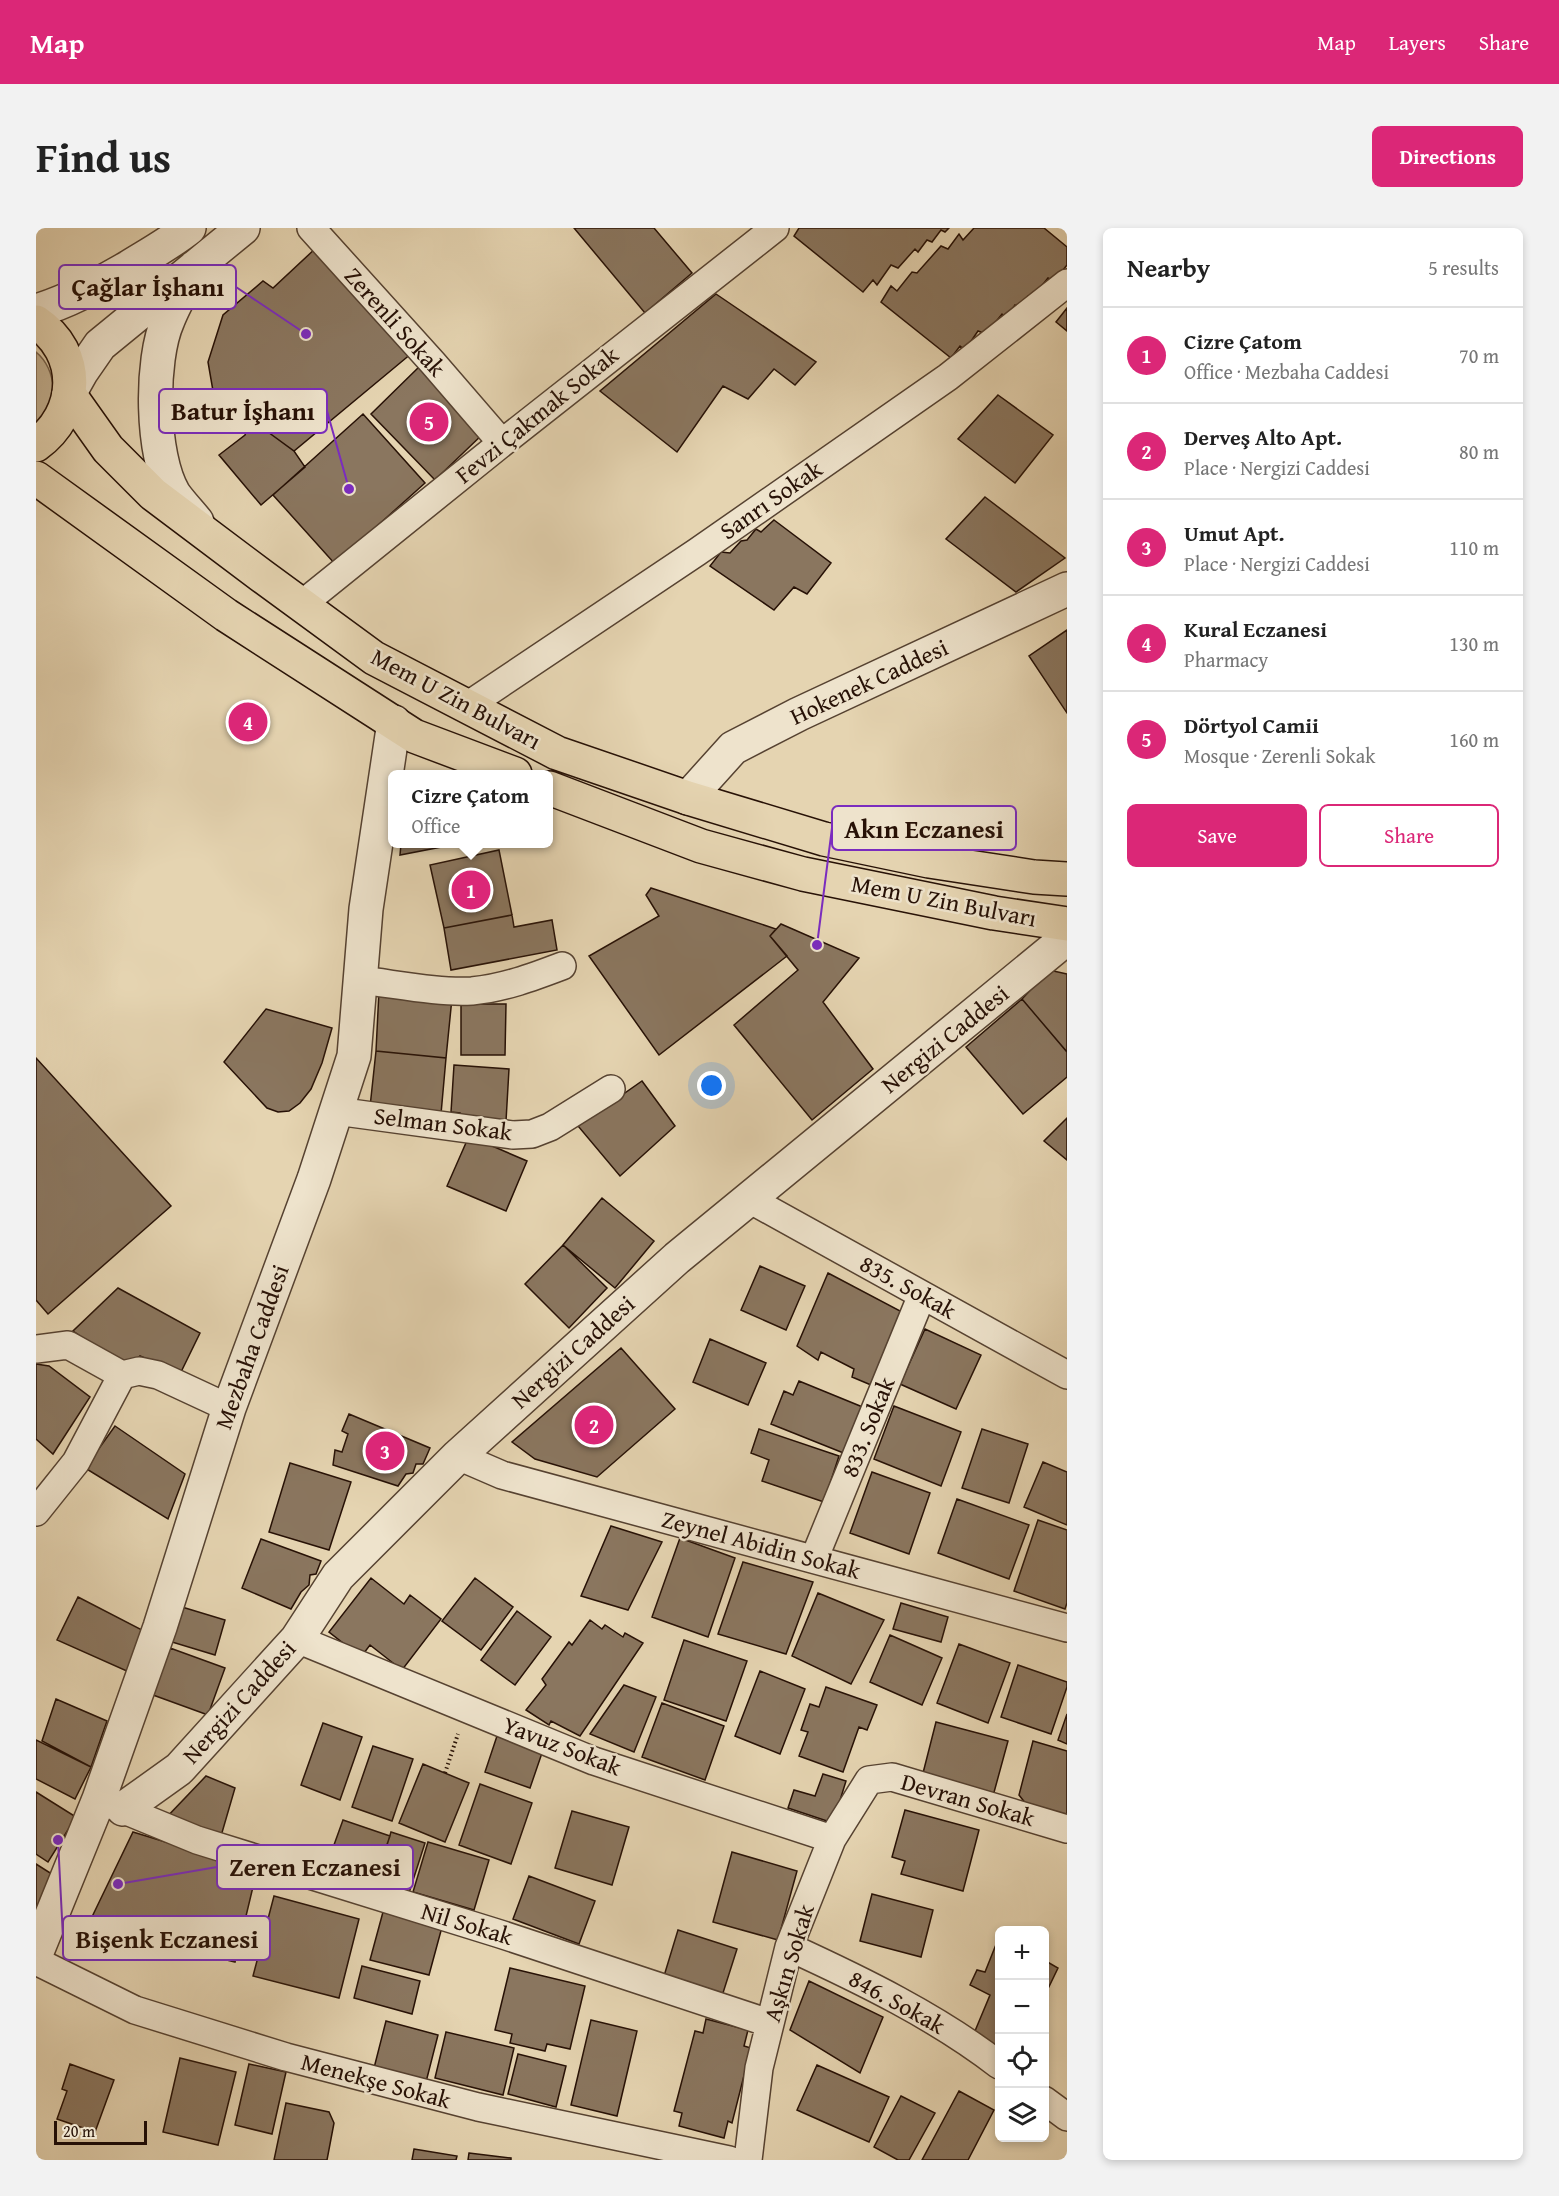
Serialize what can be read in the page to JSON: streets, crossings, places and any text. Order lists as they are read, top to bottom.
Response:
{
  "streets": {
    "main road": ["Mem U Zin Bulvarı"],
    "street": [
      "Zerenli Sokak",
      "Fevzi Çakmak Sokak",
      "Sanrı Sokak",
      "Hokenek Caddesi",
      "Nergizi Caddesi",
      "Selman Sokak",
      "835. Sokak",
      "Mezbaha Caddesi",
      "833. Sokak",
      "Zeynel Abidin Sokak",
      "Yavuz Sokak",
      "Devran Sokak",
      "Nil Sokak",
      "Aşkın Sokak",
      "846. Sokak",
      "Menekşe Sokak"
    ]
  },
  "crossings": [
    ["Zerenli Sokak", "Fevzi Çakmak Sokak"],
    ["Fevzi Çakmak Sokak", "Mem U Zin Bulvarı"],
    ["Sanrı Sokak", "Mem U Zin Bulvarı"],
    ["Hokenek Caddesi", "Mem U Zin Bulvarı"],
    ["Mem U Zin Bulvarı", "Mezbaha Caddesi"],
    ["Nergizi Caddesi", "835. Sokak"],
    ["Nergizi Caddesi", "Mezbaha Caddesi"],
    ["Nergizi Caddesi", "Zeynel Abidin Sokak"],
    ["Nergizi Caddesi", "Yavuz Sokak"],
    ["Nergizi Caddesi", "Nil Sokak"],
    ["Selman Sokak", "Mezbaha Caddesi"],
    ["835. Sokak", "833. Sokak"],
    ["Mezbaha Caddesi", "Nil Sokak"],
    ["833. Sokak", "Zeynel Abidin Sokak"],
    ["Yavuz Sokak", "Aşkın Sokak"],
    ["Devran Sokak", "Aşkın Sokak"],
    ["Nil Sokak", "Aşkın Sokak"],
    ["Aşkın Sokak", "846. Sokak"]
  ],
  "places": [
    "Çağlar İşhanı",
    "Batur İşhanı",
    "Akın Eczanesi",
    "Bişenk Eczanesi",
    "Zeren Eczanesi"
  ],
  "scale_bar": "20 m",
  "page": {
    "header": "Map",
    "nav": ["Map", "Layers", "Share"],
    "title": "Find us",
    "buttons": [
      "Directions",
      ["Save", "Share"]
    ],
    "heading": ["Nearby", "5 results"],
    "list": [
      {
        "mark": "1",
        "name": "Cizre Çatom",
        "note": "Office · Mezbaha Caddesi",
        "value": "70 m"
      },
      {
        "mark": "2",
        "name": "Derveş Alto Apt.",
        "note": "Place · Nergizi Caddesi",
        "value": "80 m"
      },
      {
        "mark": "3",
        "name": "Umut Apt.",
        "note": "Place · Nergizi Caddesi",
        "value": "110 m"
      },
      {
        "mark": "4",
        "name": "Kural Eczanesi",
        "note": "Pharmacy",
        "value": "130 m"
      },
      {
        "mark": "5",
        "name": "Dörtyol Camii",
        "note": "Mosque · Zerenli Sokak",
        "value": "160 m"
      }
    ],
    "pins": [
      "5",
      "4",
      "1",
      "2",
      "3"
    ],
    "popup": ["Cizre Çatom", "Office"],
    "map_buttons": ["+", "−"],
    "scale": "20 m"
  }
}
